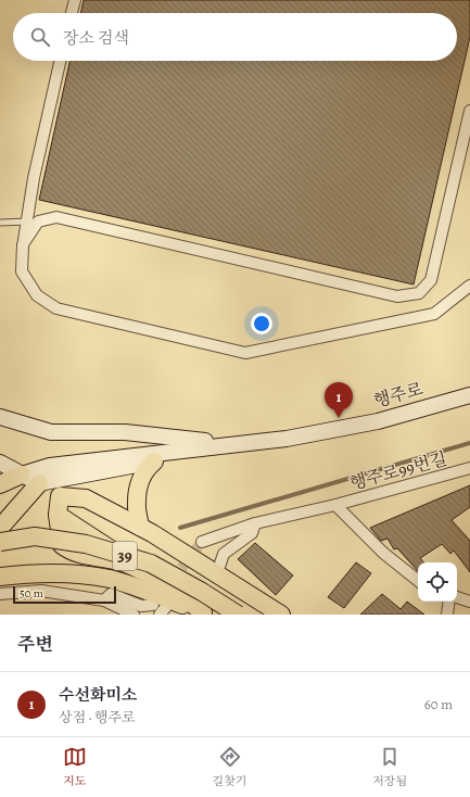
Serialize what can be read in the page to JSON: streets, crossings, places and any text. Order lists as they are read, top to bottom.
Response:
{
  "streets": {
    "main road": ["행주로", "39"],
    "street": ["행주로99번길"]
  },
  "scale_bar": "50 m",
  "page": {
    "search": "장소 검색",
    "pins": "1",
    "scale": "50 m",
    "heading": "주변",
    "list": [
      {
        "mark": "1",
        "name": "수선화미소",
        "note": "상점 · 행주로",
        "value": "60 m"
      }
    ],
    "nav": ["지도", "길찾기", "저장됨"]
  }
}
